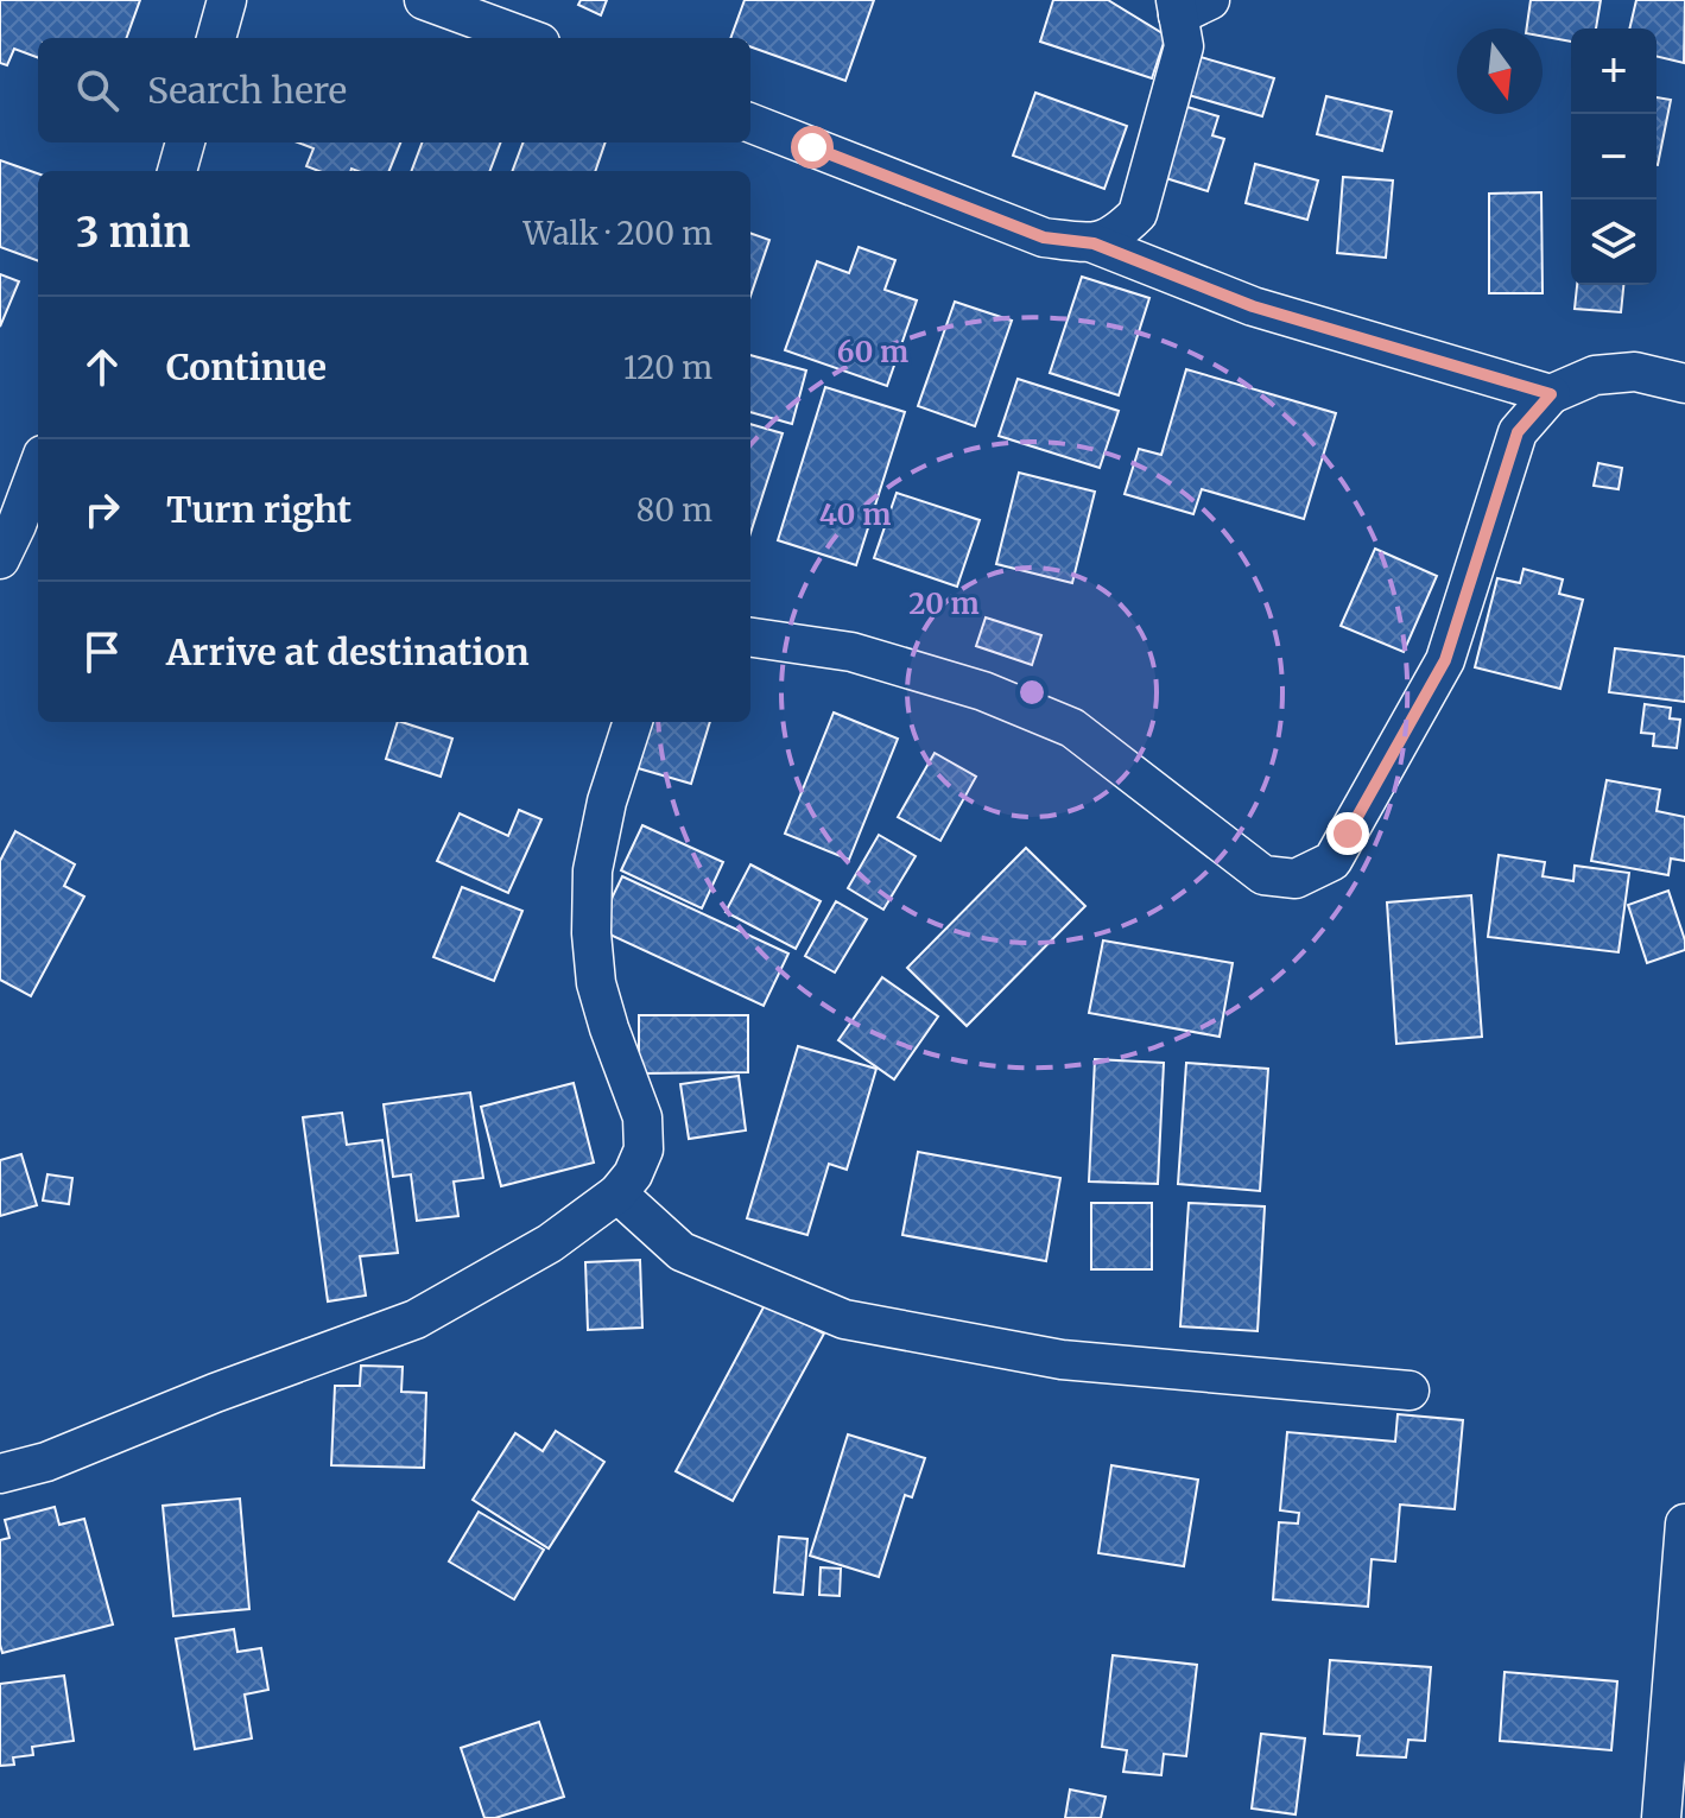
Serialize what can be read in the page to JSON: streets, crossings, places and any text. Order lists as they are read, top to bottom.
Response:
{
  "north": "bottom",
  "page": {
    "map_buttons": ["+", "−"],
    "search": "Search here",
    "heading": ["3 min", "Walk · 200 m"],
    "list": [
      ["Continue", "120 m"],
      ["Turn right", "80 m"],
      "Arrive at destination"
    ]
  },
  "rings": ["60 m", "40 m", "20 m"]
}
